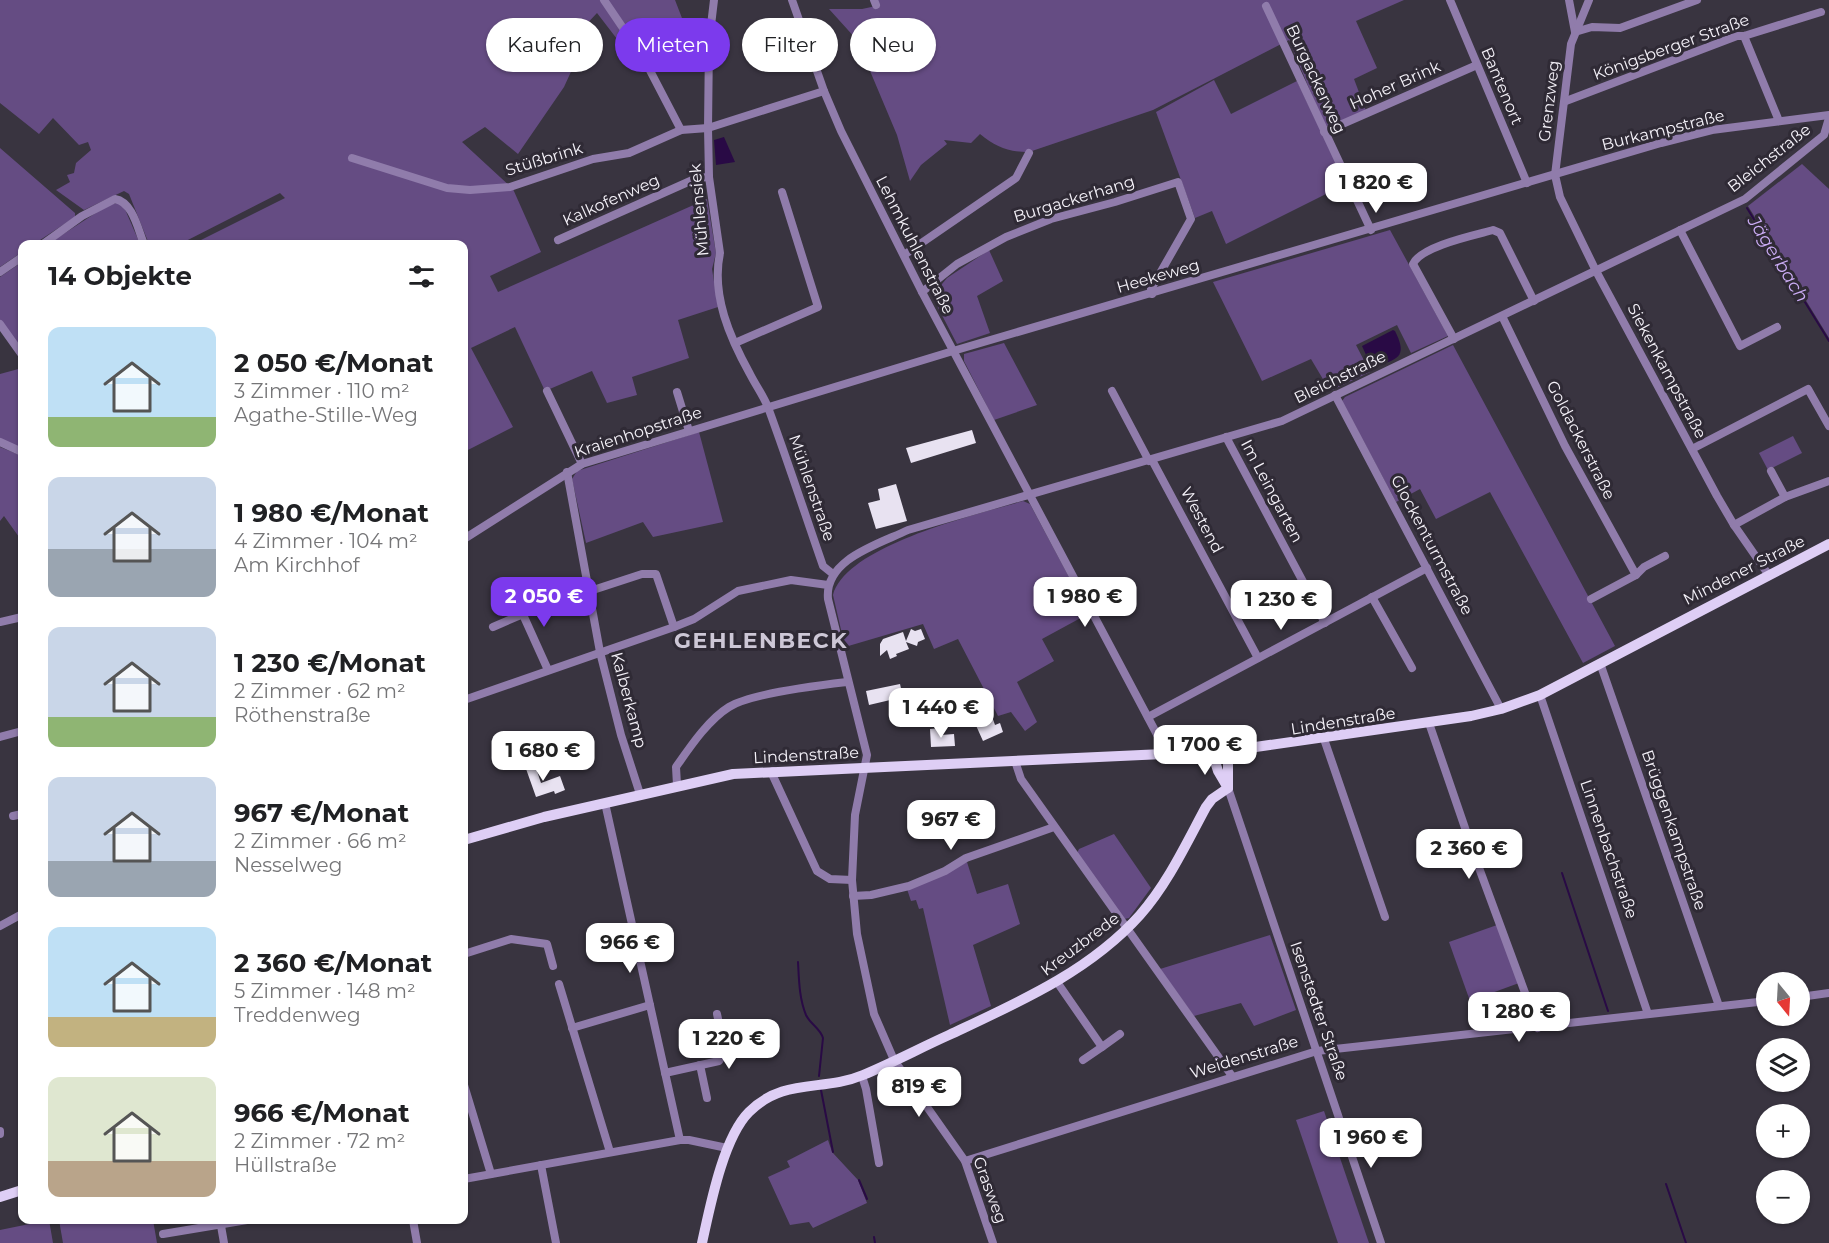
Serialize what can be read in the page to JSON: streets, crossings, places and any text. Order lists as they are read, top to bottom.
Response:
{
  "streets": {
    "main road": [
      "Mindener Straße",
      "Lindenstraße",
      "Kreuzbrede",
      "Isenstedter Straße"
    ],
    "street": [
      "Königsberger Straße",
      "Burgackerweg",
      "Hoher Brink",
      "Bantenort",
      "Grenzweg",
      "Burkampstraße",
      "Bleichstraße",
      "Stüßbrink",
      "Burgackerhang",
      "Kalkofenweg",
      "Mühlensiek",
      "Lehmkuhlenstraße",
      "Heekeweg",
      "Siekenkampstraße",
      "Kraienhopstraße",
      "Goldackerstraße",
      "Mühlenstraße",
      "Im Leingarten",
      "Westend",
      "Glockenturmstraße",
      "Kalberkamp",
      "Brüggenkampstraße",
      "Linnenbachstraße",
      "Weidenstraße",
      "Grasweg"
    ]
  },
  "crossings": [
    ["Königsberger Straße", "Grenzweg"],
    ["Burgackerweg", "Hoher Brink"],
    ["Burgackerweg", "Heekeweg"],
    ["Hoher Brink", "Bantenort"],
    ["Bantenort", "Heekeweg"],
    ["Grenzweg", "Burkampstraße"],
    ["Grenzweg", "Heekeweg"],
    ["Grenzweg", "Siekenkampstraße"],
    ["Burkampstraße", "Bleichstraße"],
    ["Burkampstraße", "Heekeweg"],
    ["Burkampstraße", "Siekenkampstraße"],
    ["Bleichstraße", "Lehmkuhlenstraße"],
    ["Bleichstraße", "Siekenkampstraße"],
    ["Bleichstraße", "Goldackerstraße"],
    ["Bleichstraße", "Mühlenstraße"],
    ["Bleichstraße", "Im Leingarten"],
    ["Bleichstraße", "Westend"],
    ["Bleichstraße", "Glockenturmstraße"],
    ["Stüßbrink", "Mühlensiek"],
    ["Stüßbrink", "Lehmkuhlenstraße"],
    ["Burgackerhang", "Lehmkuhlenstraße"],
    ["Burgackerhang", "Heekeweg"],
    ["Kalkofenweg", "Mühlensiek"],
    ["Mühlensiek", "Heekeweg"],
    ["Mühlensiek", "Kraienhopstraße"],
    ["Mühlensiek", "Mühlenstraße"],
    ["Lehmkuhlenstraße", "Heekeweg"],
    ["Lehmkuhlenstraße", "Lindenstraße"],
    ["Heekeweg", "Siekenkampstraße"],
    ["Heekeweg", "Kraienhopstraße"],
    ["Heekeweg", "Mühlenstraße"],
    ["Siekenkampstraße", "Mindener Straße"],
    ["Kraienhopstraße", "Mühlenstraße"],
    ["Kraienhopstraße", "Kalberkamp"],
    ["Glockenturmstraße", "Lindenstraße"],
    ["Mindener Straße", "Lindenstraße"],
    ["Kalberkamp", "Lindenstraße"],
    ["Lindenstraße", "Brüggenkampstraße"],
    ["Lindenstraße", "Linnenbachstraße"],
    ["Lindenstraße", "Isenstedter Straße"],
    ["Lindenstraße", "Grasweg"],
    ["Brüggenkampstraße", "Weidenstraße"],
    ["Linnenbachstraße", "Weidenstraße"],
    ["Kreuzbrede", "Isenstedter Straße"],
    ["Kreuzbrede", "Grasweg"],
    ["Isenstedter Straße", "Weidenstraße"],
    ["Weidenstraße", "Grasweg"]
  ],
  "districts": ["GEHLENBECK"],
  "water": ["Jägerbach"],
  "north": "bottom",
  "page": {
    "chip": [
      "Kaufen",
      "Mieten",
      "Filter",
      "Neu"
    ],
    "price": [
      "1 820 €",
      "2 050 €",
      "1 980 €",
      "1 230 €",
      "1 440 €",
      "1 700 €",
      "1 680 €",
      "967 €",
      "2 360 €",
      "966 €",
      "1 280 €",
      "1 220 €",
      "819 €",
      "1 960 €"
    ],
    "heading": "14 Objekte",
    "list": [
      {
        "name": "2 050 €/Monat",
        "note": "3 Zimmer · 110 m² · Agathe-Stille-Weg"
      },
      {
        "name": "1 980 €/Monat",
        "note": "4 Zimmer · 104 m² · Am Kirchhof"
      },
      {
        "name": "1 230 €/Monat",
        "note": "2 Zimmer · 62 m² · Röthenstraße"
      },
      {
        "name": "967 €/Monat",
        "note": "2 Zimmer · 66 m² · Nesselweg"
      },
      {
        "name": "2 360 €/Monat",
        "note": "5 Zimmer · 148 m² · Treddenweg"
      },
      {
        "name": "966 €/Monat",
        "note": "2 Zimmer · 72 m² · Hüllstraße"
      }
    ],
    "map_buttons": ["+", "−"]
  }
}
